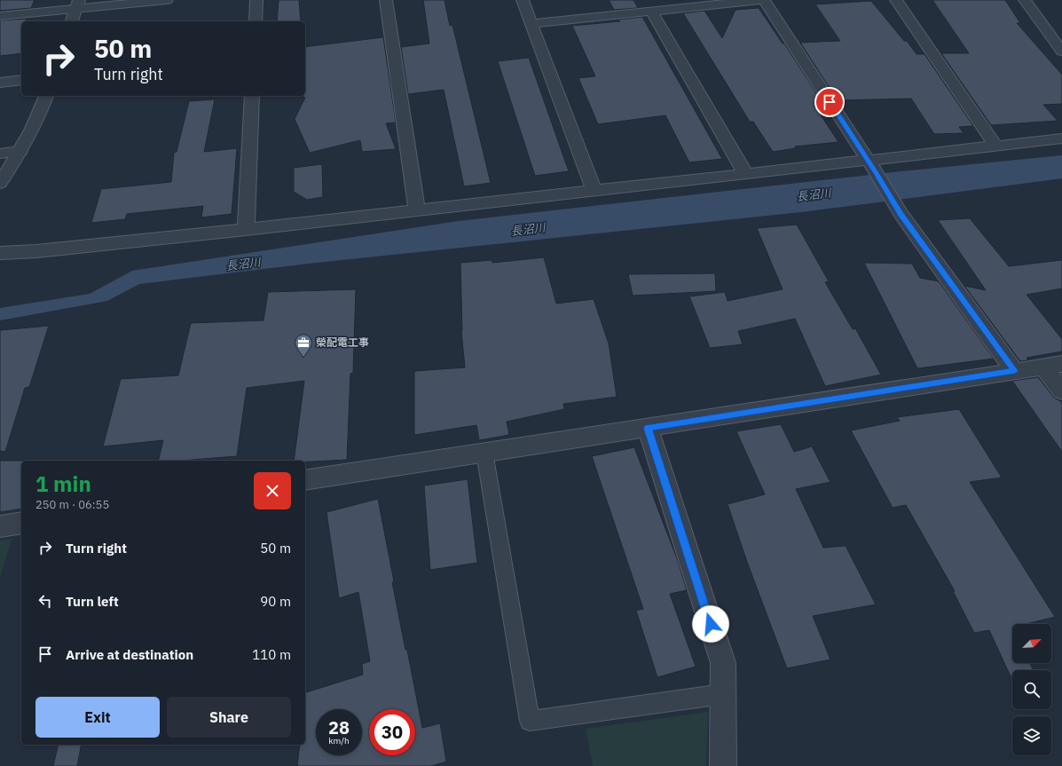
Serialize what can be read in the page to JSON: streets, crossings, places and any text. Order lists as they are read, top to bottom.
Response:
{
  "water": ["長沼川"],
  "places": {
    "office": ["榮配電工事"]
  },
  "north": "top right",
  "page": {
    "turn": ["50 m", "Turn right"],
    "heading": ["1 min", "250 m · 06:55"],
    "list": [
      {
        "name": "Turn right",
        "value": "50 m"
      },
      {
        "name": "Turn left",
        "value": "90 m"
      },
      {
        "name": "Arrive at destination",
        "value": "110 m"
      }
    ],
    "buttons": ["Exit", "Share"],
    "speed": "28 km/h",
    "limit": "30"
  }
}
